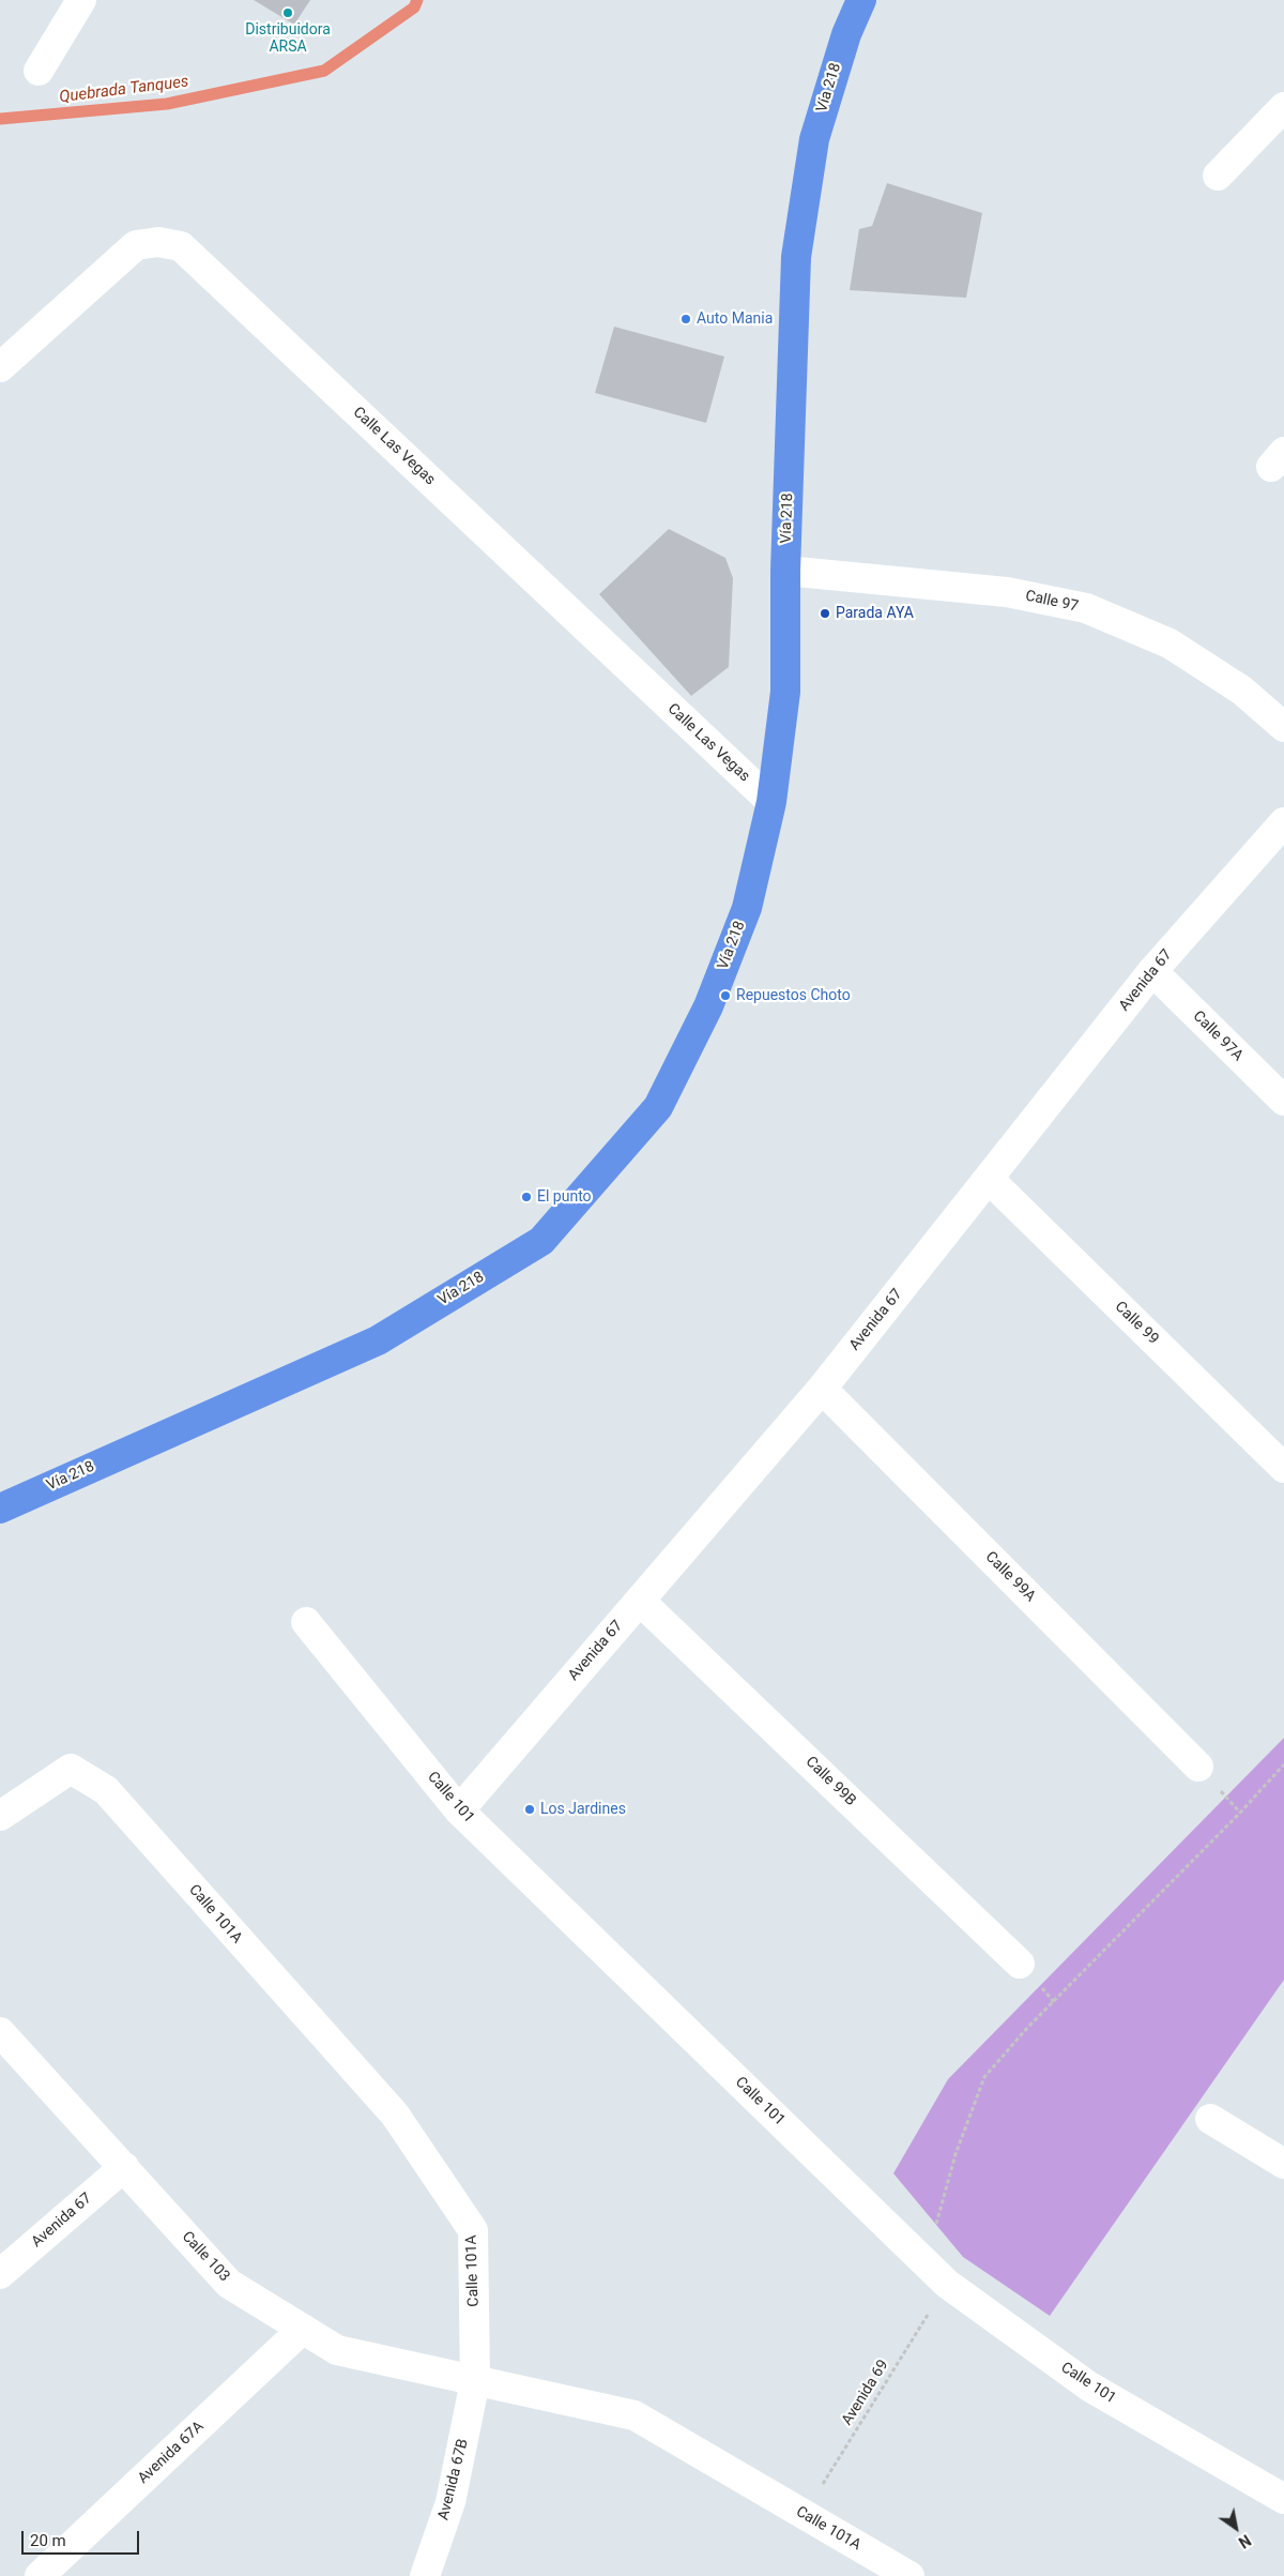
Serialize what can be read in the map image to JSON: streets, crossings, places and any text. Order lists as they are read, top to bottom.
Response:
{
  "streets": {
    "main road": ["Vía 218"],
    "street": [
      "Calle Las Vegas",
      "Calle 97",
      "Avenida 67",
      "Calle 97A",
      "Calle 99",
      "Calle 99A",
      "Calle 99B",
      "Calle 101",
      "Calle 101A",
      "Calle 103",
      "Avenida 67A",
      "Avenida 67B"
    ],
    "path": ["Avenida 69"]
  },
  "crossings": [
    ["Vía 218", "Calle Las Vegas"],
    ["Vía 218", "Calle 97"],
    ["Avenida 67", "Calle 97A"],
    ["Avenida 67", "Calle 99"],
    ["Avenida 67", "Calle 99A"],
    ["Avenida 67", "Calle 99B"],
    ["Avenida 67", "Calle 101"],
    ["Avenida 67", "Calle 103"],
    ["Calle 101", "Avenida 69"],
    ["Calle 101A", "Calle 103"],
    ["Calle 101A", "Avenida 69"],
    ["Calle 101A", "Avenida 67B"],
    ["Calle 103", "Avenida 67A"],
    ["Calle 103", "Avenida 67B"]
  ],
  "water": ["Quebrada Tanques"],
  "places": [
    "Distribuidora ARSA",
    "Auto Mania",
    "Parada AYA",
    "Repuestos Choto",
    "El punto",
    "Los Jardines"
  ],
  "scale_bar": "20 m",
  "north": "bottom right"
}
